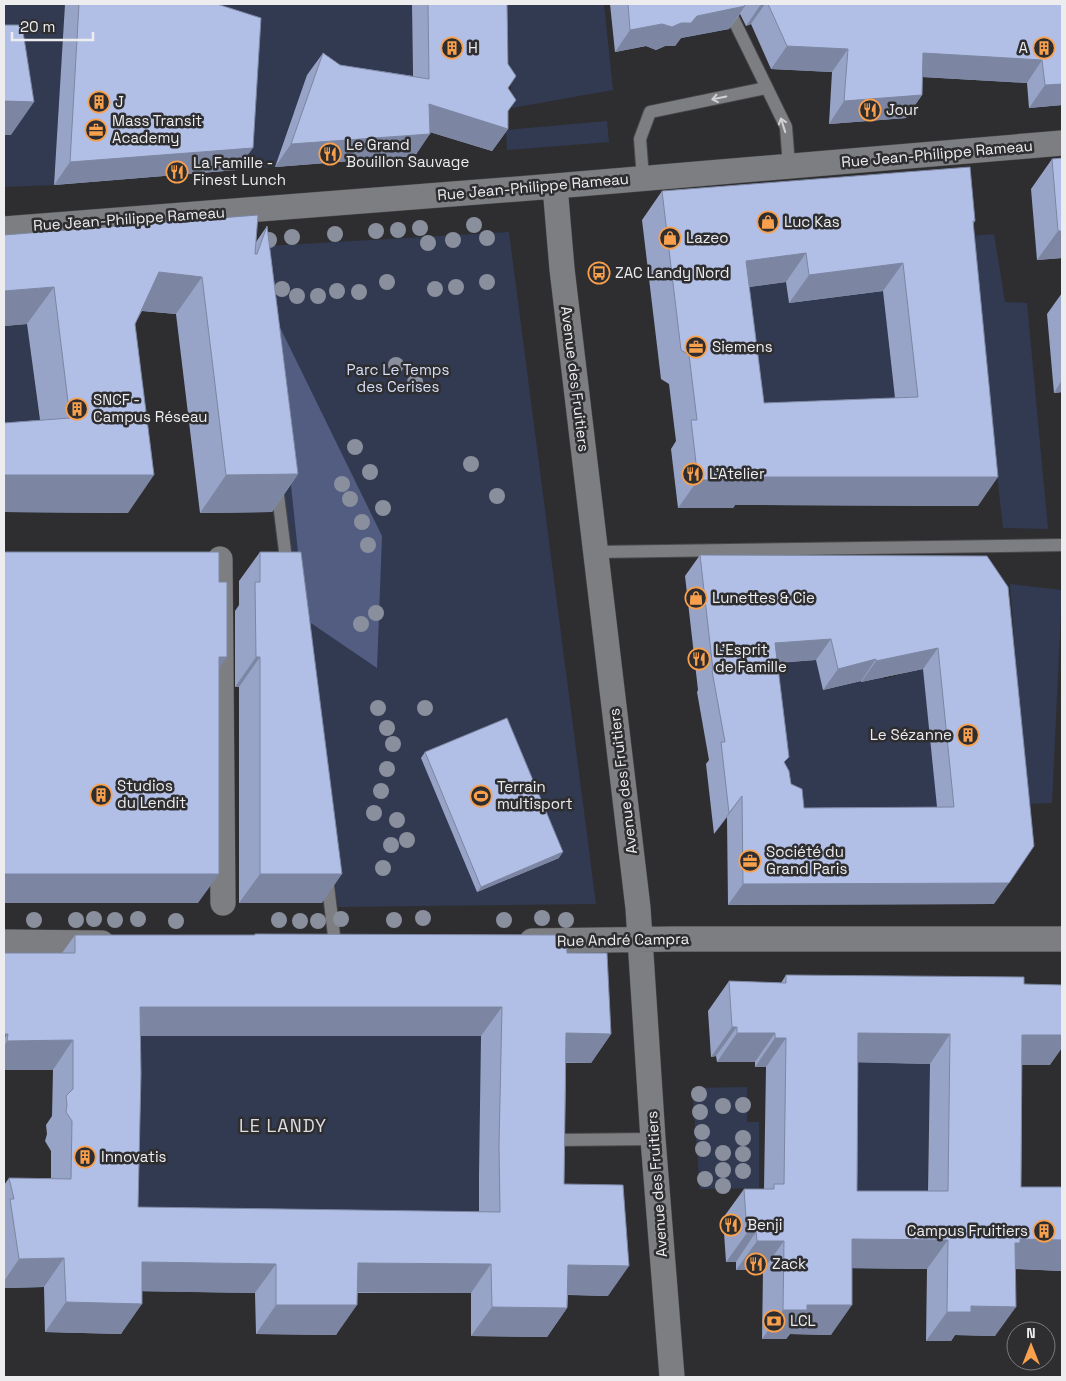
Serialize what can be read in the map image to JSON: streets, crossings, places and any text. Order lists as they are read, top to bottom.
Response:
{
  "streets": {
    "street": ["Rue Jean-Philippe Rameau", "Avenue des Fruitiers", "Rue André Campra"]
  },
  "crossings": [
    ["Rue Jean-Philippe Rameau", "Avenue des Fruitiers"],
    ["Avenue des Fruitiers", "Rue André Campra"]
  ],
  "districts": ["LE LANDY"],
  "parks": ["Parc Le Temps des Cerises"],
  "places": {
    "building": [
      "H",
      "A",
      "J",
      "SNCF - Campus Réseau",
      "Le Sézanne",
      "Studios du Lendit",
      "Innovatis",
      "Campus Fruitiers"
    ],
    "restaurant": [
      "Jour",
      "Le Grand Bouillon Sauvage",
      "La Famille - Finest Lunch",
      "L'Atelier",
      "L'Esprit de Famille",
      "Benji",
      "Zack"
    ],
    "office": ["Mass Transit Academy", "Siemens", "Société du Grand Paris"],
    "shop": ["Luc Kas", "Lazeo", "Lunettes & Cie"],
    "bus stop": ["ZAC Landy Nord"],
    "sports": ["Terrain multisport"],
    "bank": ["LCL"]
  },
  "scale_bar": "20 m",
  "north": "top"
}
